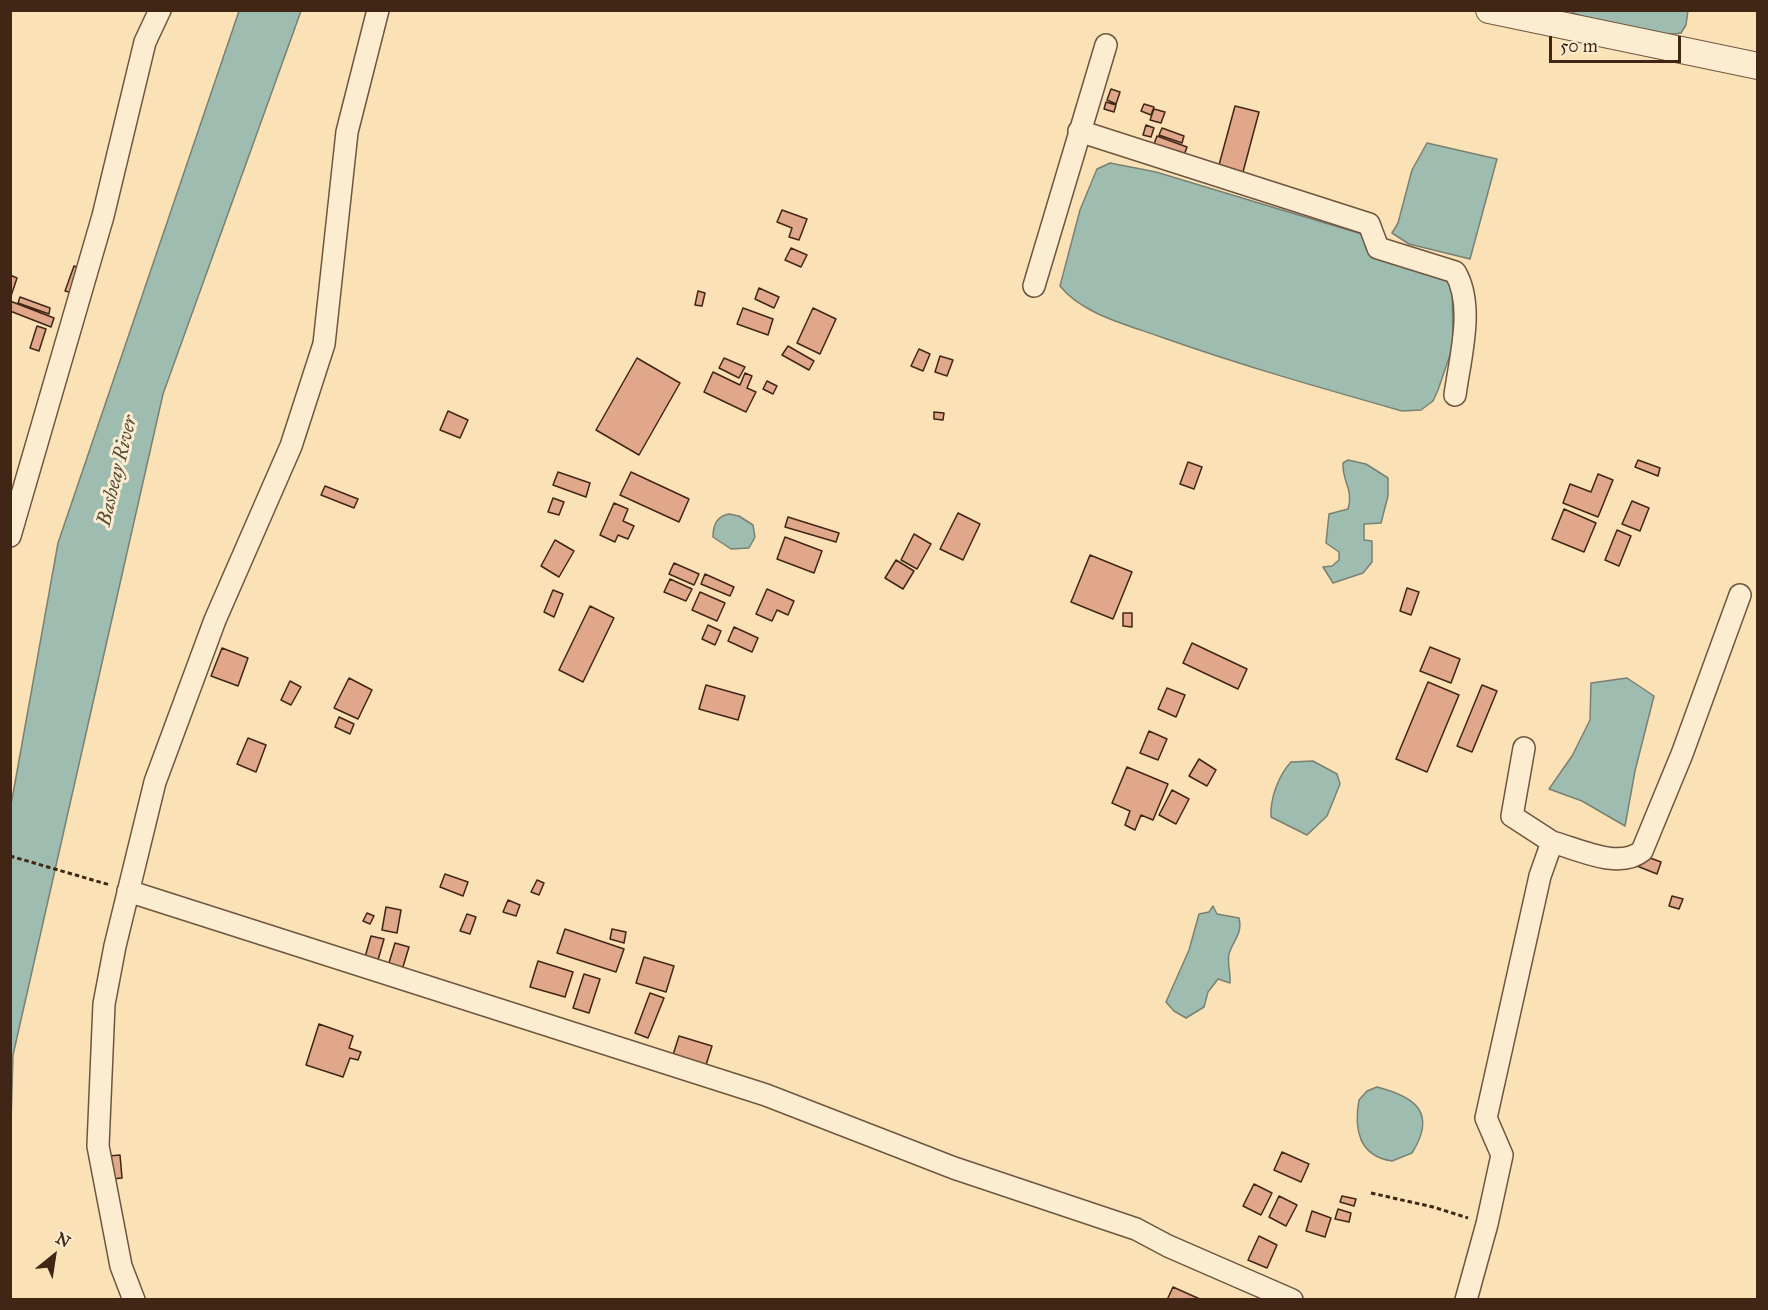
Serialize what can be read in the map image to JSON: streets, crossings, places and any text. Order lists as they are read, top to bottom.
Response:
{
  "water": ["Basheay River"],
  "scale_bar": "50 m",
  "north": "top right"
}
